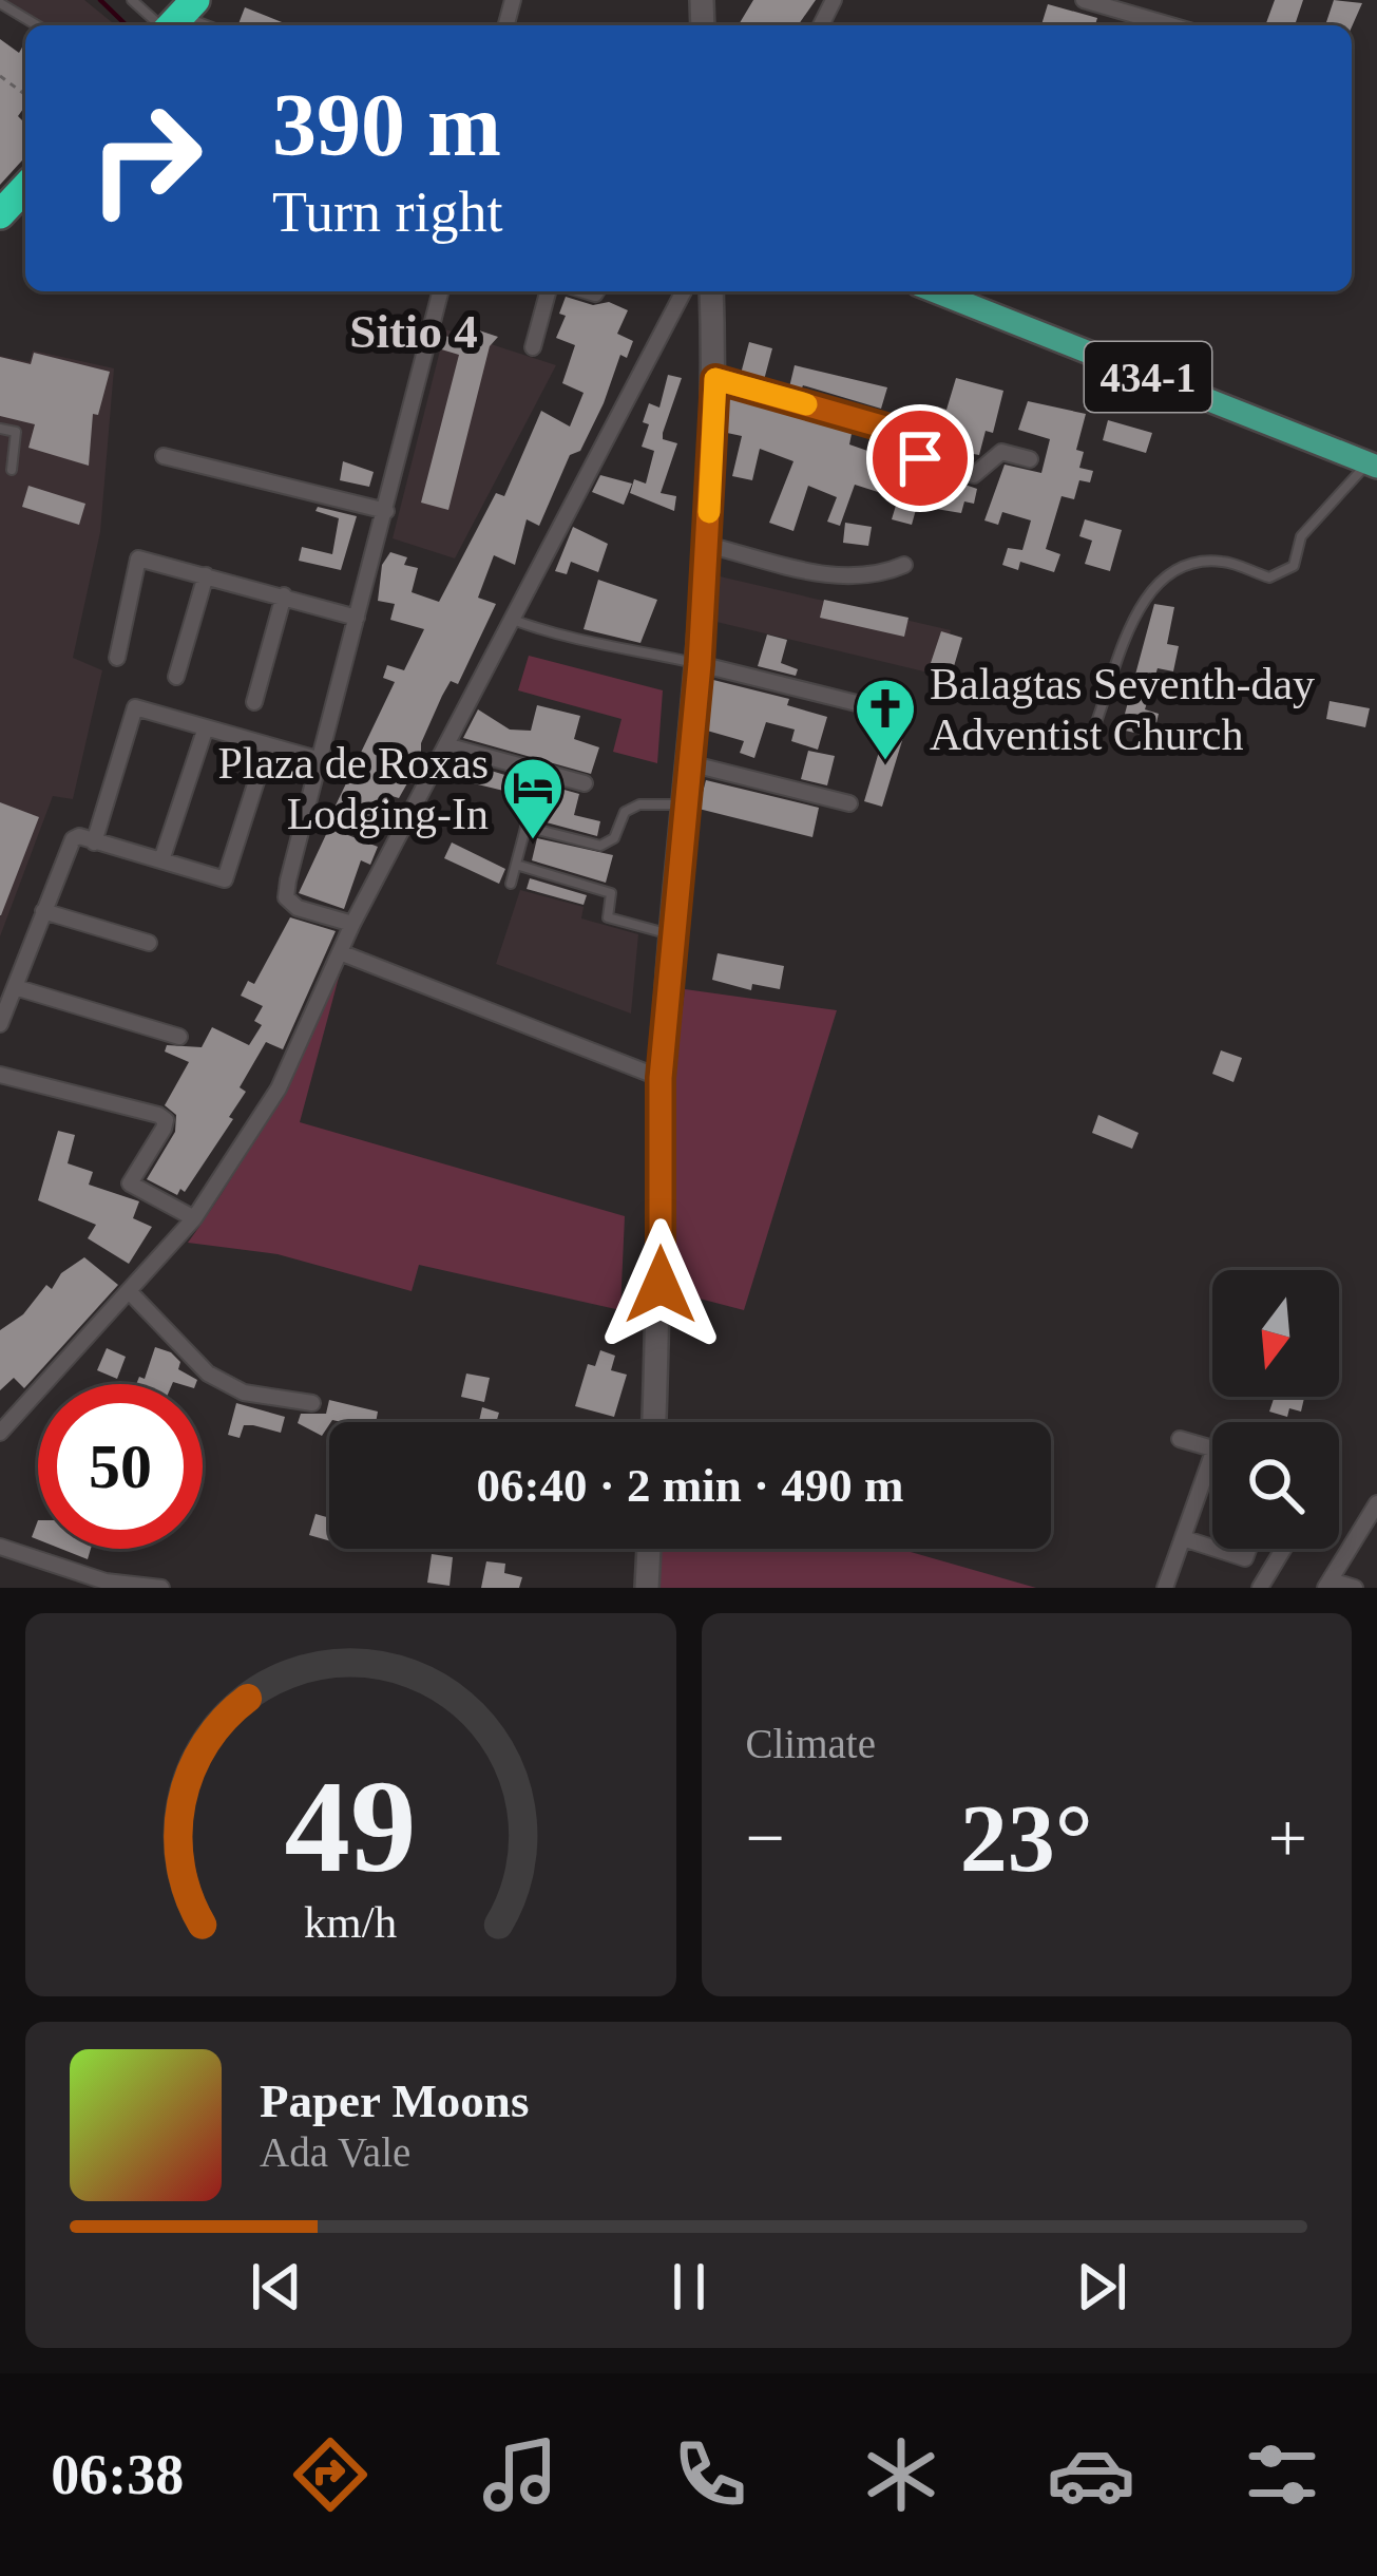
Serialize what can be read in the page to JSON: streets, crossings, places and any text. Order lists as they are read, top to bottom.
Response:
{
  "streets": {
    "main road": ["434-1"]
  },
  "districts": ["Sitio 4"],
  "places": {
    "church": ["Balagtas Seventh-day Adventist Church"],
    "hotel": ["Plaza de Roxas Lodging-In"]
  },
  "north": "bottom",
  "page": {
    "turn": ["390 m", "Turn right"],
    "limit": "50",
    "trip": "06:40 · 2 min · 490 m",
    "tile": "Climate",
    "heat": ["−", "23°", "+"],
    "song": ["Paper Moons", "Ada Vale"],
    "tabs": "06:38",
    "gauge": ["49", "km/h"]
  }
}
